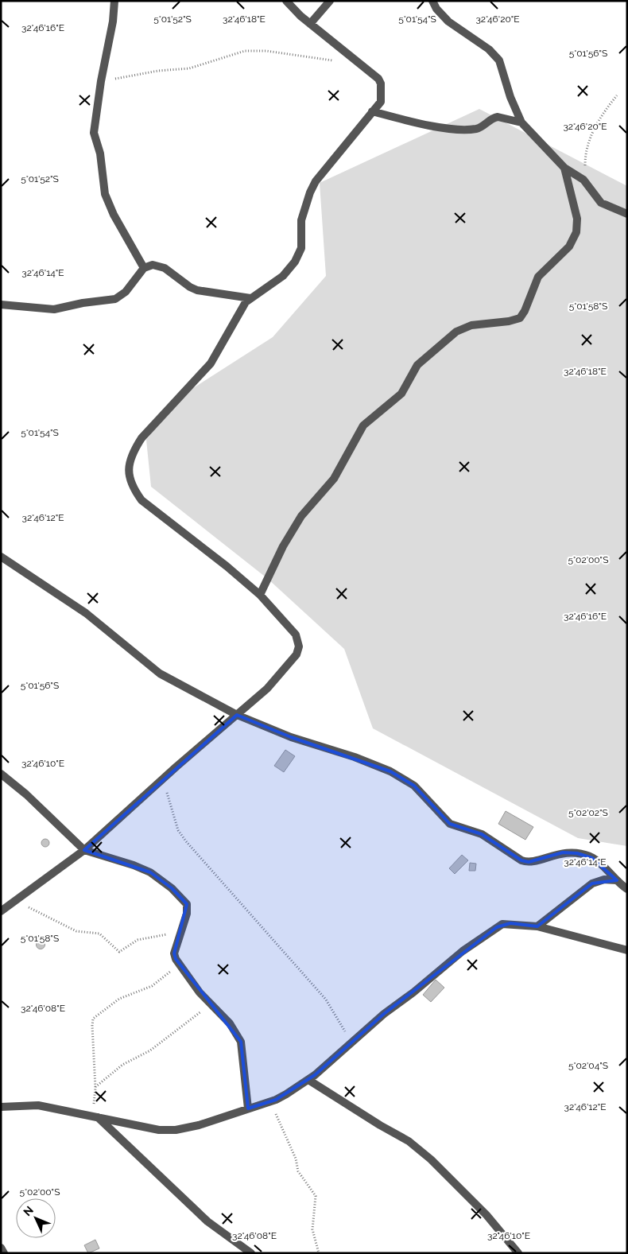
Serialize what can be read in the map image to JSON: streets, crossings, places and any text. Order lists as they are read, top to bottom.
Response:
{
  "north": "top left",
  "coordinates": [
    "32°46'18\"E",
    "32°46'20\"E",
    "5°01'52\"S",
    "5°01'54\"S",
    "32°46'16\"E",
    "5°01'56\"S",
    "32°46'14\"E",
    "5°01'58\"S",
    "32°46'12\"E",
    "5°02'00\"S",
    "32°46'10\"E",
    "5°02'02\"S",
    "32°46'08\"E",
    "5°02'04\"S"
  ]
}
